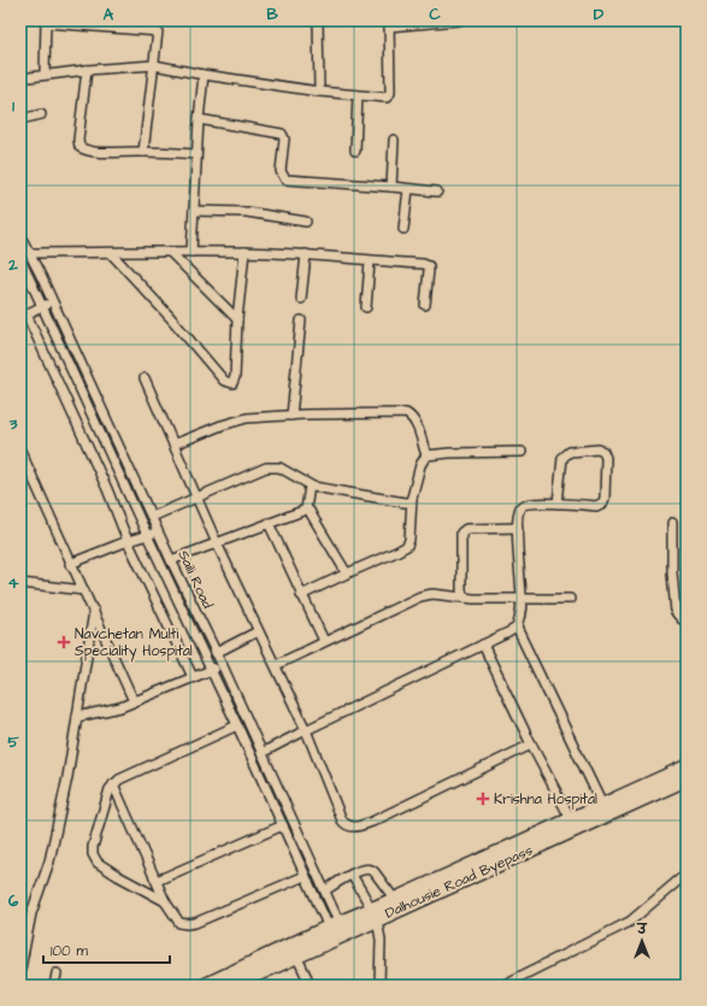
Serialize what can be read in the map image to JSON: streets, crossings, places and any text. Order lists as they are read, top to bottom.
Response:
{
  "streets": {
    "highway": ["Dalhousie Road Byepass"],
    "street": ["Saili Road"]
  },
  "crossings": [
    ["Saili Road", "Dalhousie Road Byepass"]
  ],
  "places": {
    "health": ["Navchetan Multi Speciality Hospital", "Krishna Hospital"]
  },
  "scale_bar": "100 m",
  "north": "top",
  "grid": {
    "columns": [
      "A",
      "B",
      "C",
      "D"
    ],
    "rows": [
      "1",
      "2",
      "3",
      "4",
      "5",
      "6"
    ]
  }
}
